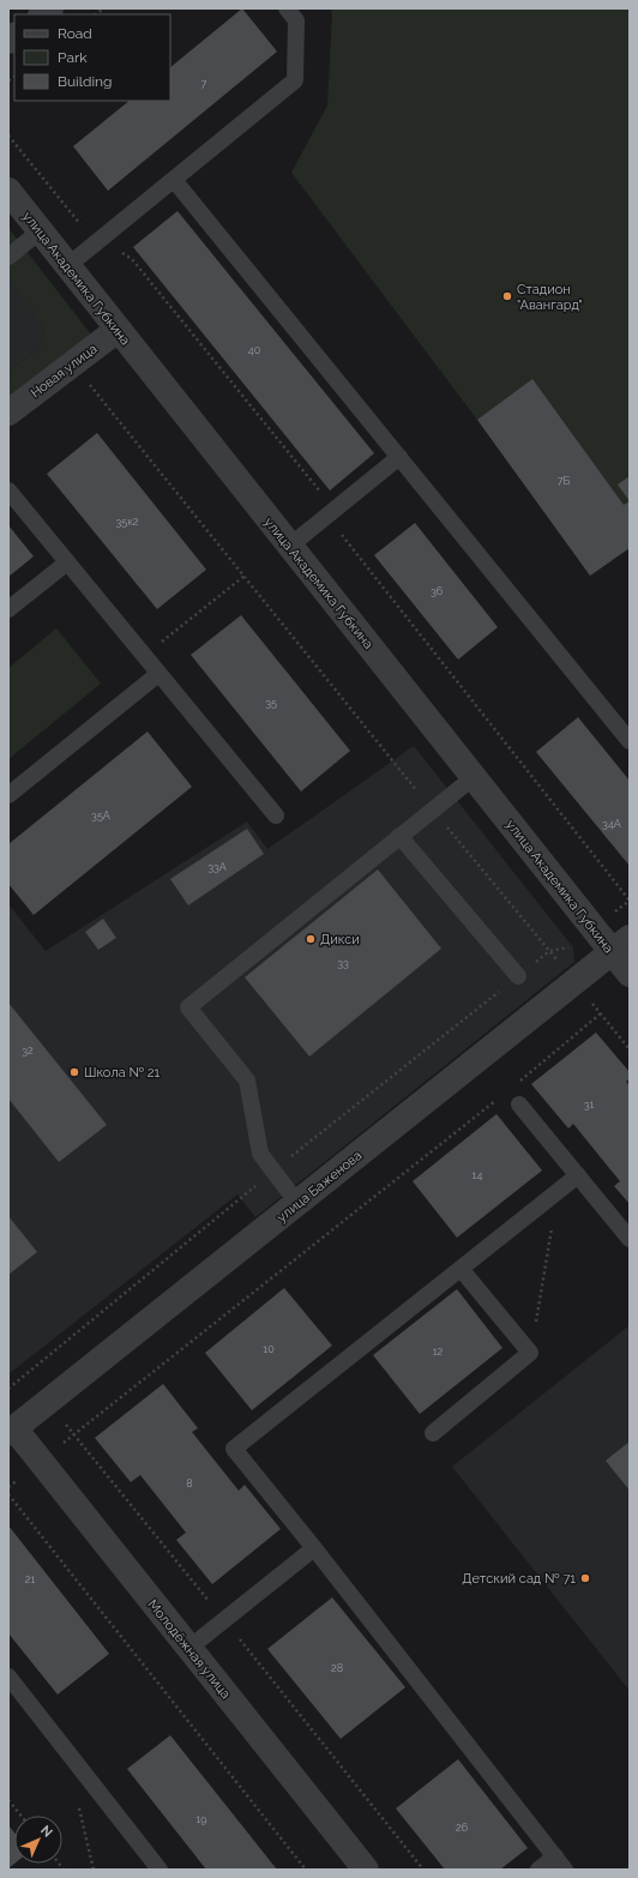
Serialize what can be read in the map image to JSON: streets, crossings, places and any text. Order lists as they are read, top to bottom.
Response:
{
  "streets": {
    "street": [
      "улица Академика Губкина",
      "Новая улица",
      "улица Баженова",
      "Молодёжная улица"
    ]
  },
  "crossings": [
    ["улица Академика Губкина", "Новая улица"],
    ["улица Академика Губкина", "улица Баженова"],
    ["улица Баженова", "Молодёжная улица"]
  ],
  "places": [
    "Стадион \"Авангард\"",
    "Дикси",
    "Школа № 21",
    "Детский сад № 71"
  ],
  "house_numbers": [
    "7",
    "40",
    "7Б",
    "35к2",
    "36",
    "35",
    "35А",
    "34А",
    "33А",
    "33",
    "32",
    "31",
    "14",
    "10",
    "12",
    "8",
    "21",
    "28",
    "19",
    "26"
  ],
  "legend": ["Road", "Park", "Building"],
  "north": "top right"
}
